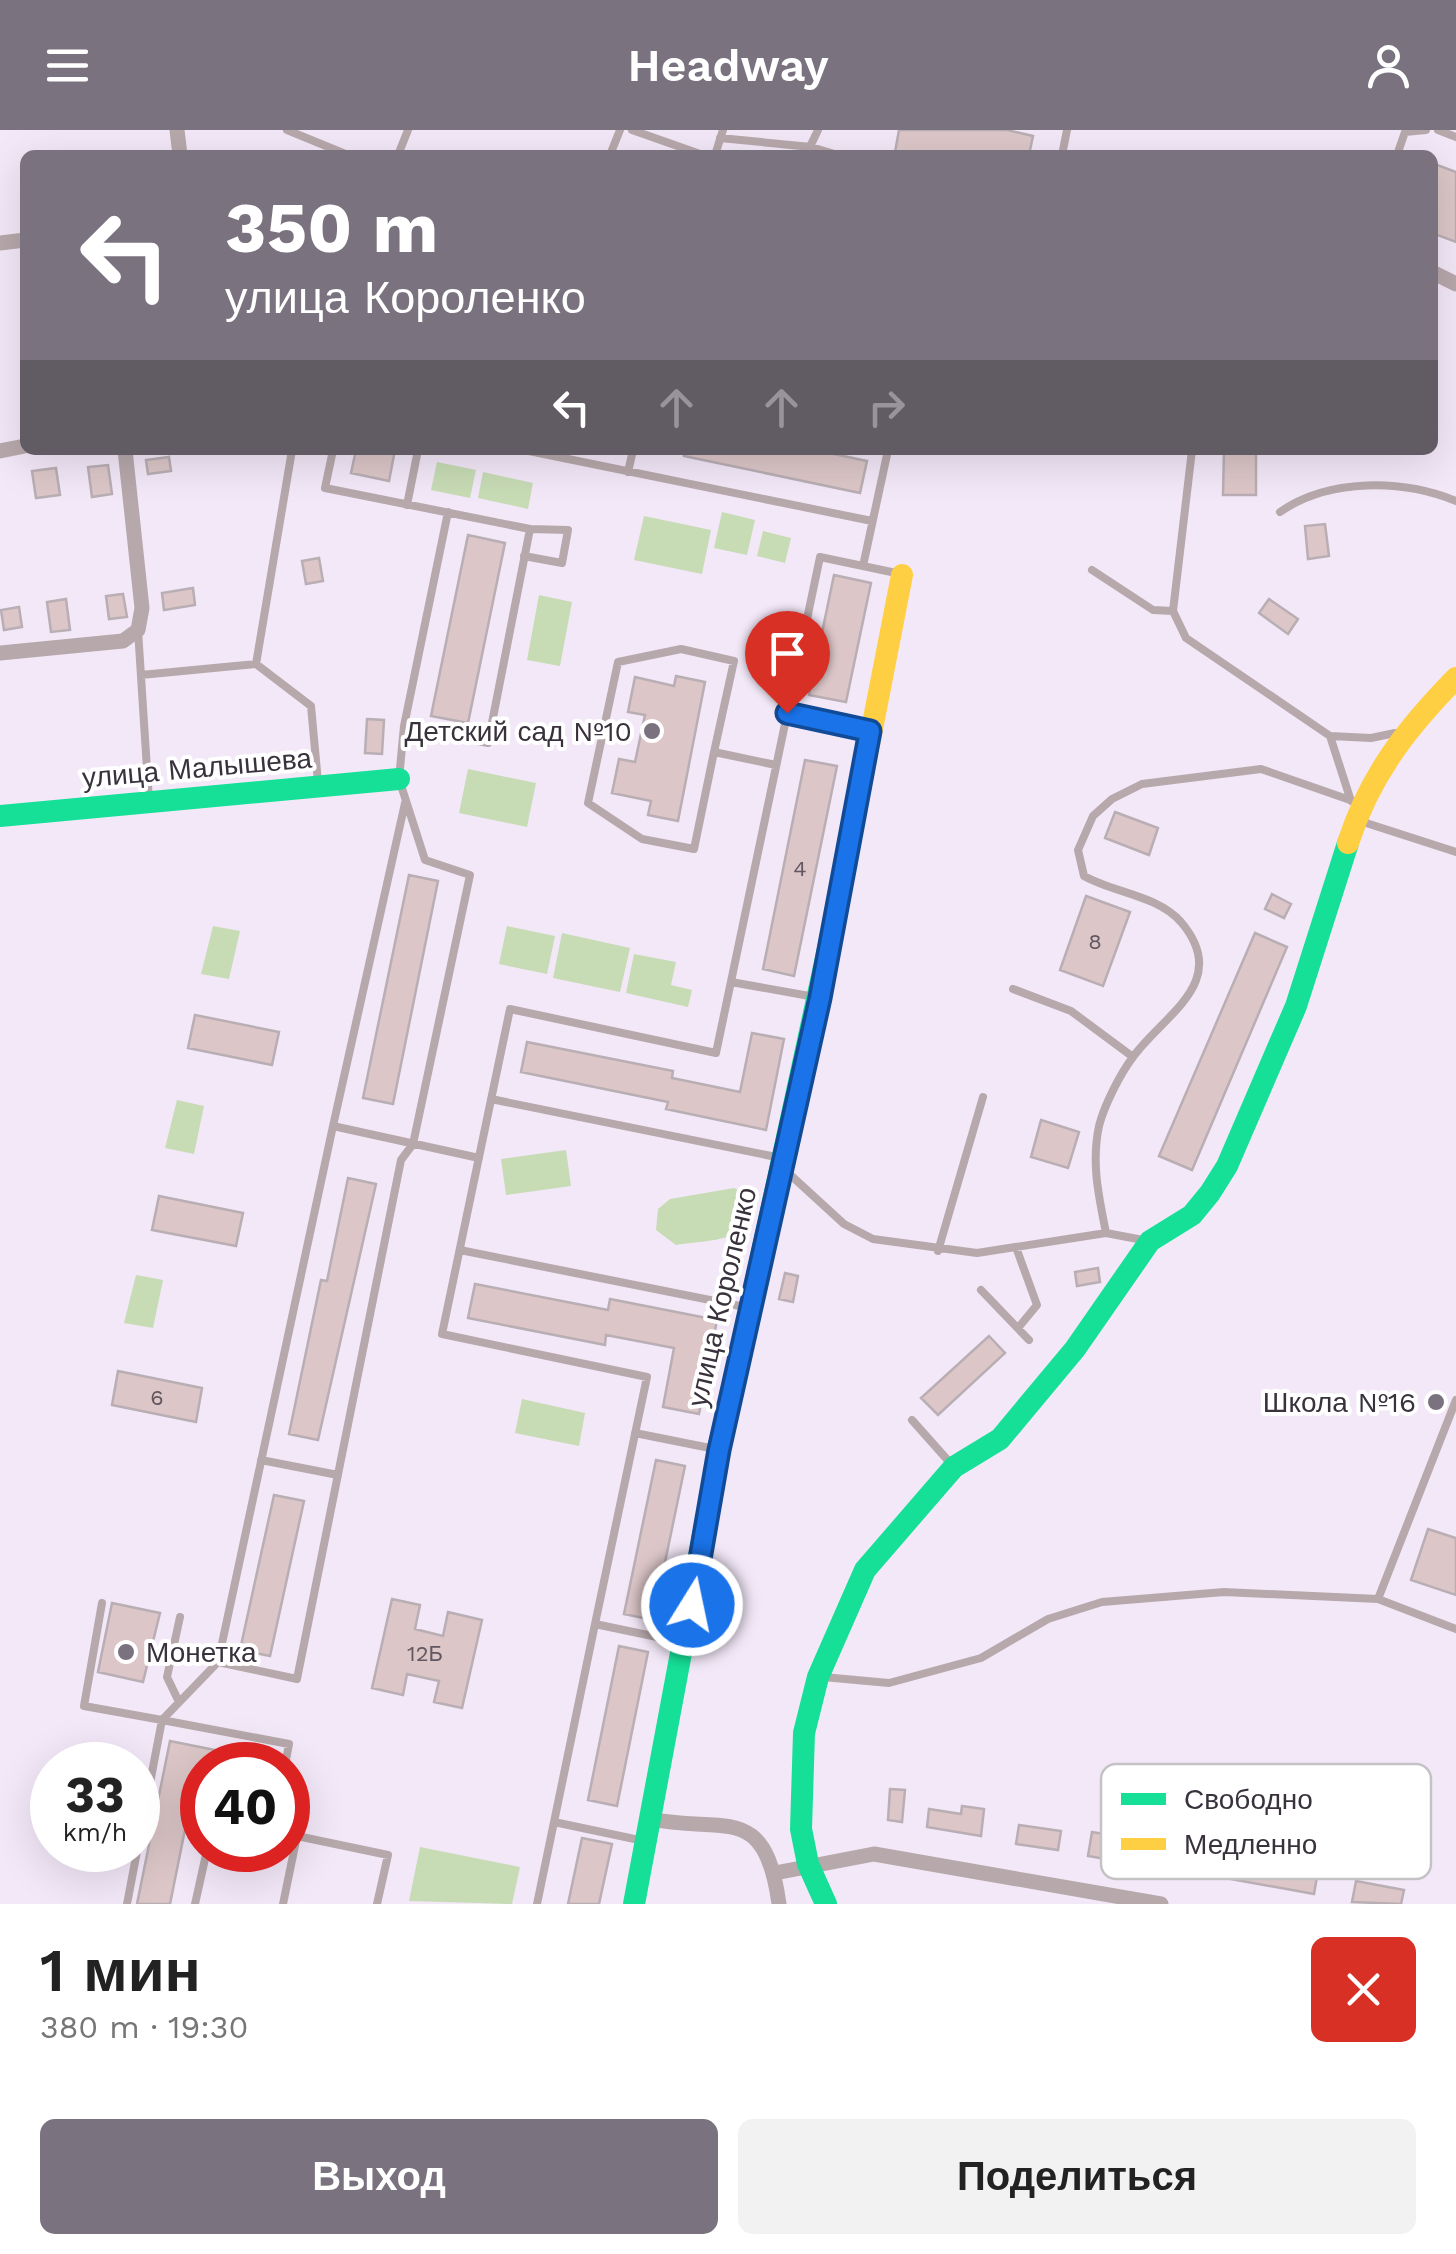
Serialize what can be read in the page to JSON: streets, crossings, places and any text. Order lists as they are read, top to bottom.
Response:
{
  "streets": {
    "street": ["улица Малышева", "улица Короленко"]
  },
  "places": ["Детский сад №10", "Школа №16", "Монетка"],
  "house_numbers": [
    "4",
    "8",
    "6",
    "12Б"
  ],
  "legend": ["Свободно", "Медленно"],
  "page": {
    "header": "Headway",
    "turn": ["350 m", "улица Короленко"],
    "speed": "33 km/h",
    "limit": "40",
    "heading": ["1 мин", "380 m · 19:30"],
    "buttons": ["Выход", "Поделиться"]
  }
}
